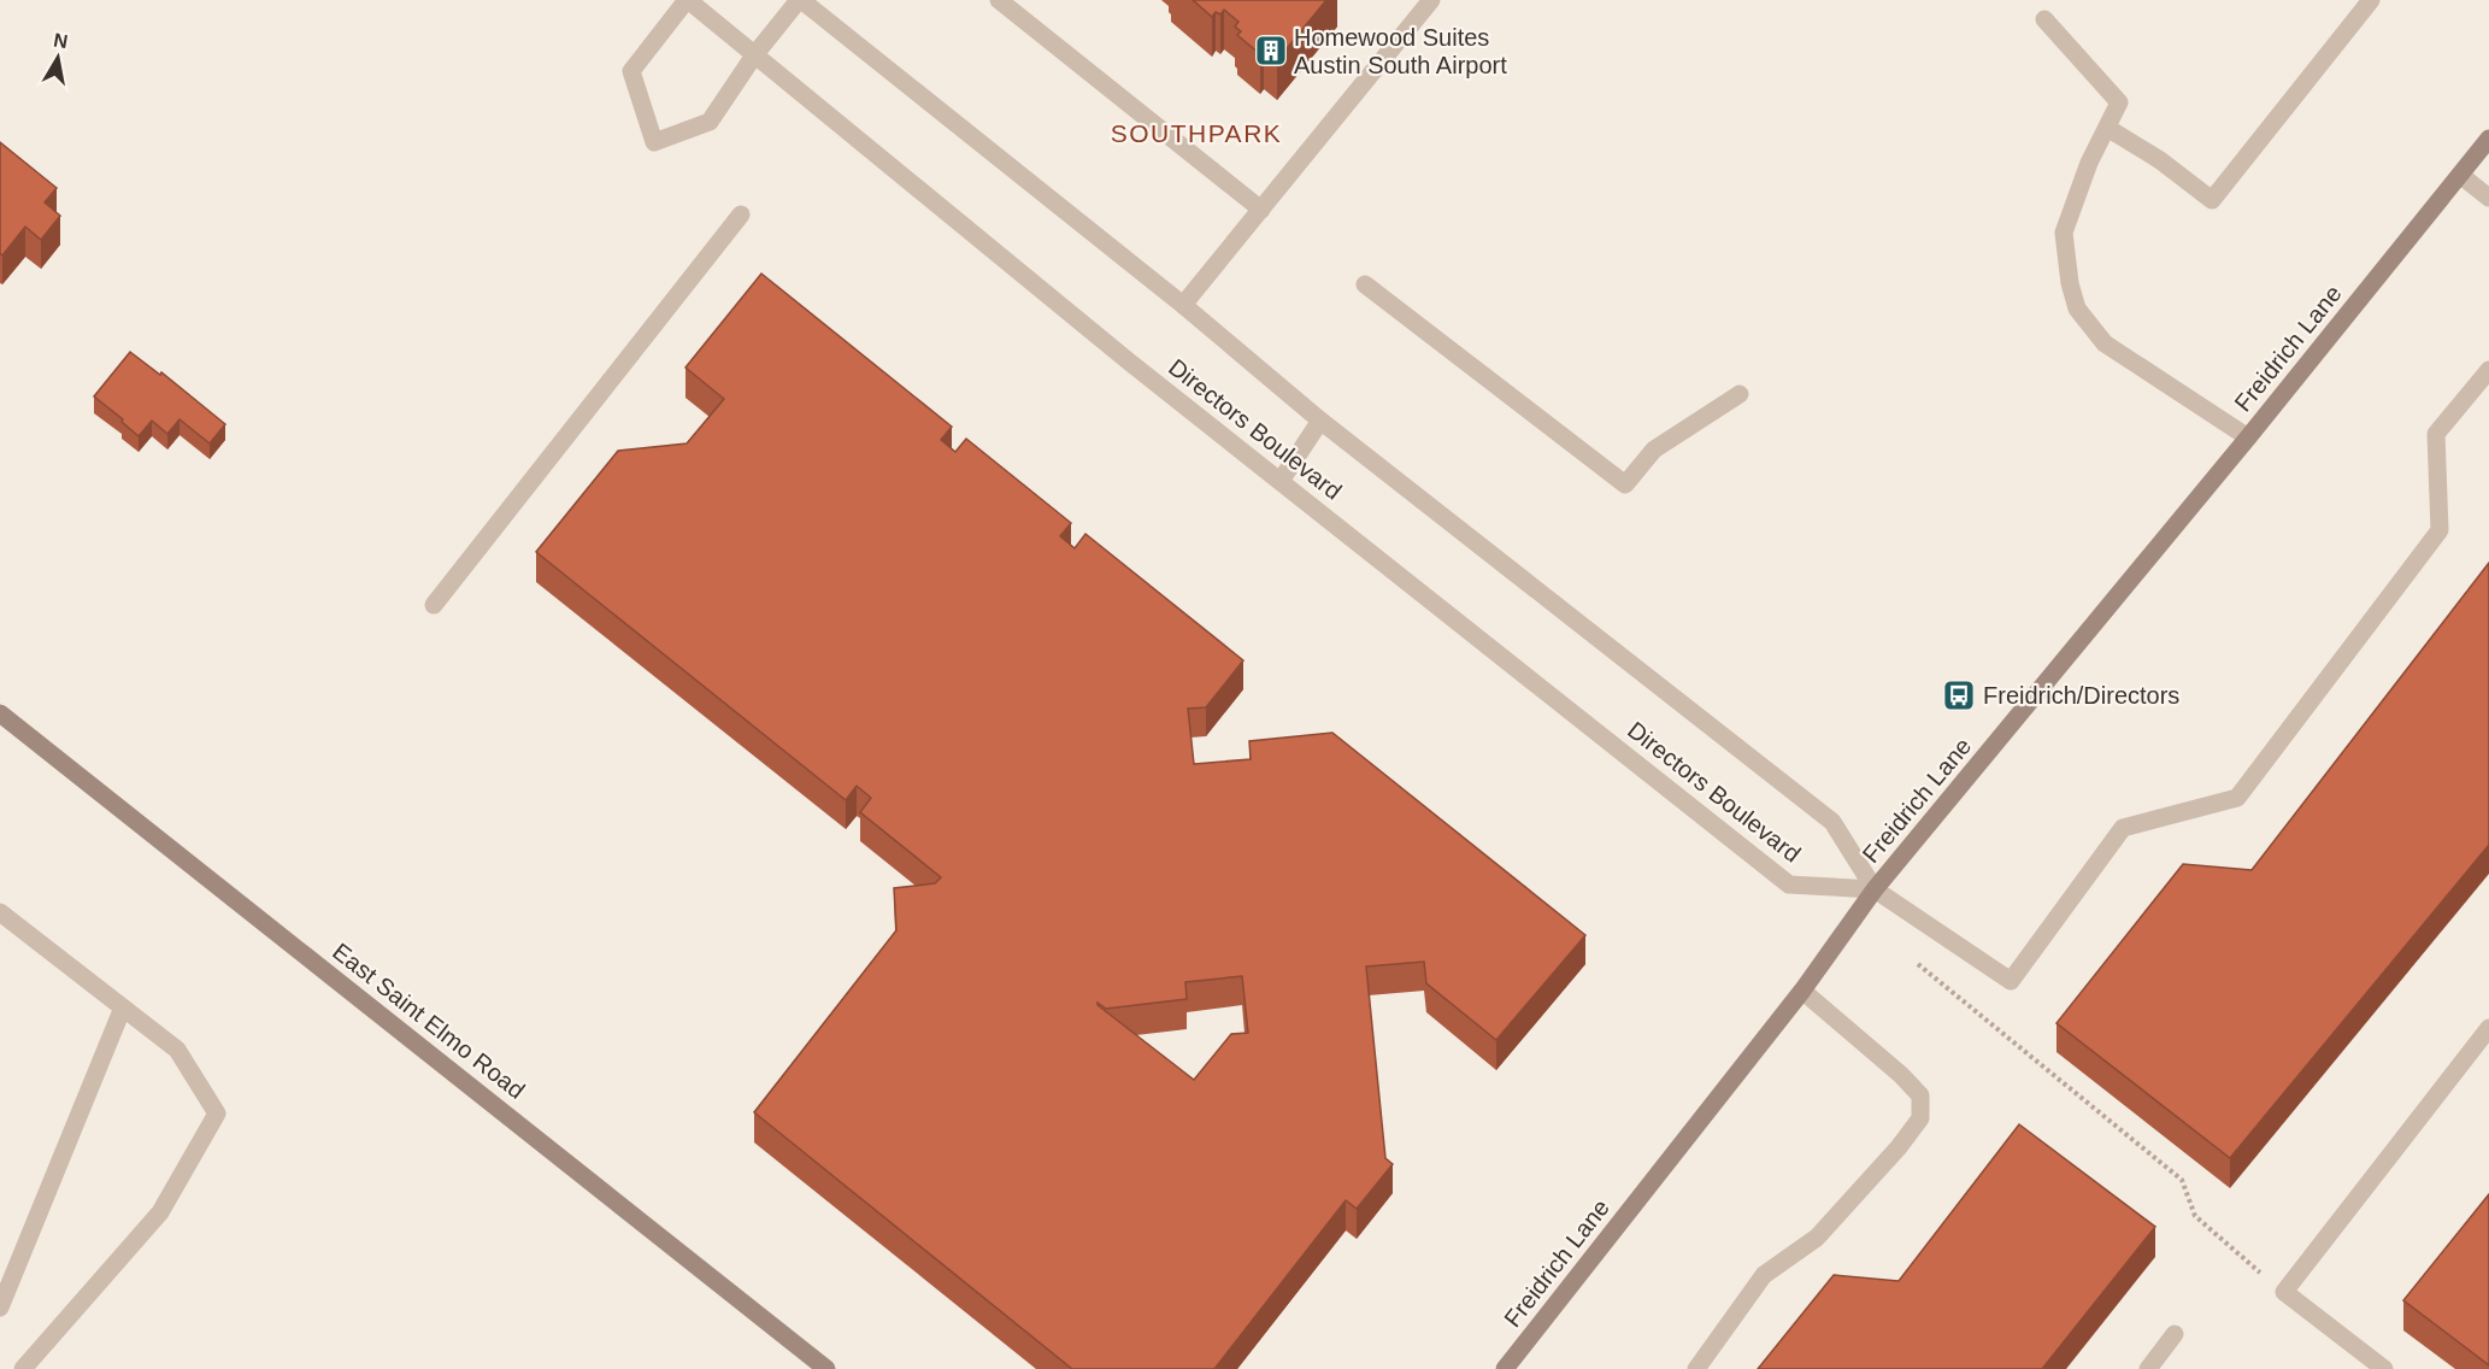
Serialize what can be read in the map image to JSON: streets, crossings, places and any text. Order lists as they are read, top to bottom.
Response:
{
  "streets": {
    "street": ["Freidrich Lane", "Directors Boulevard", "East Saint Elmo Road"]
  },
  "crossings": [
    ["Freidrich Lane", "Directors Boulevard"]
  ],
  "districts": ["SOUTHPARK"],
  "places": {
    "building": ["Homewood Suites Austin South Airport"],
    "bus stop": ["Freidrich/Directors"]
  },
  "north": "top"
}
